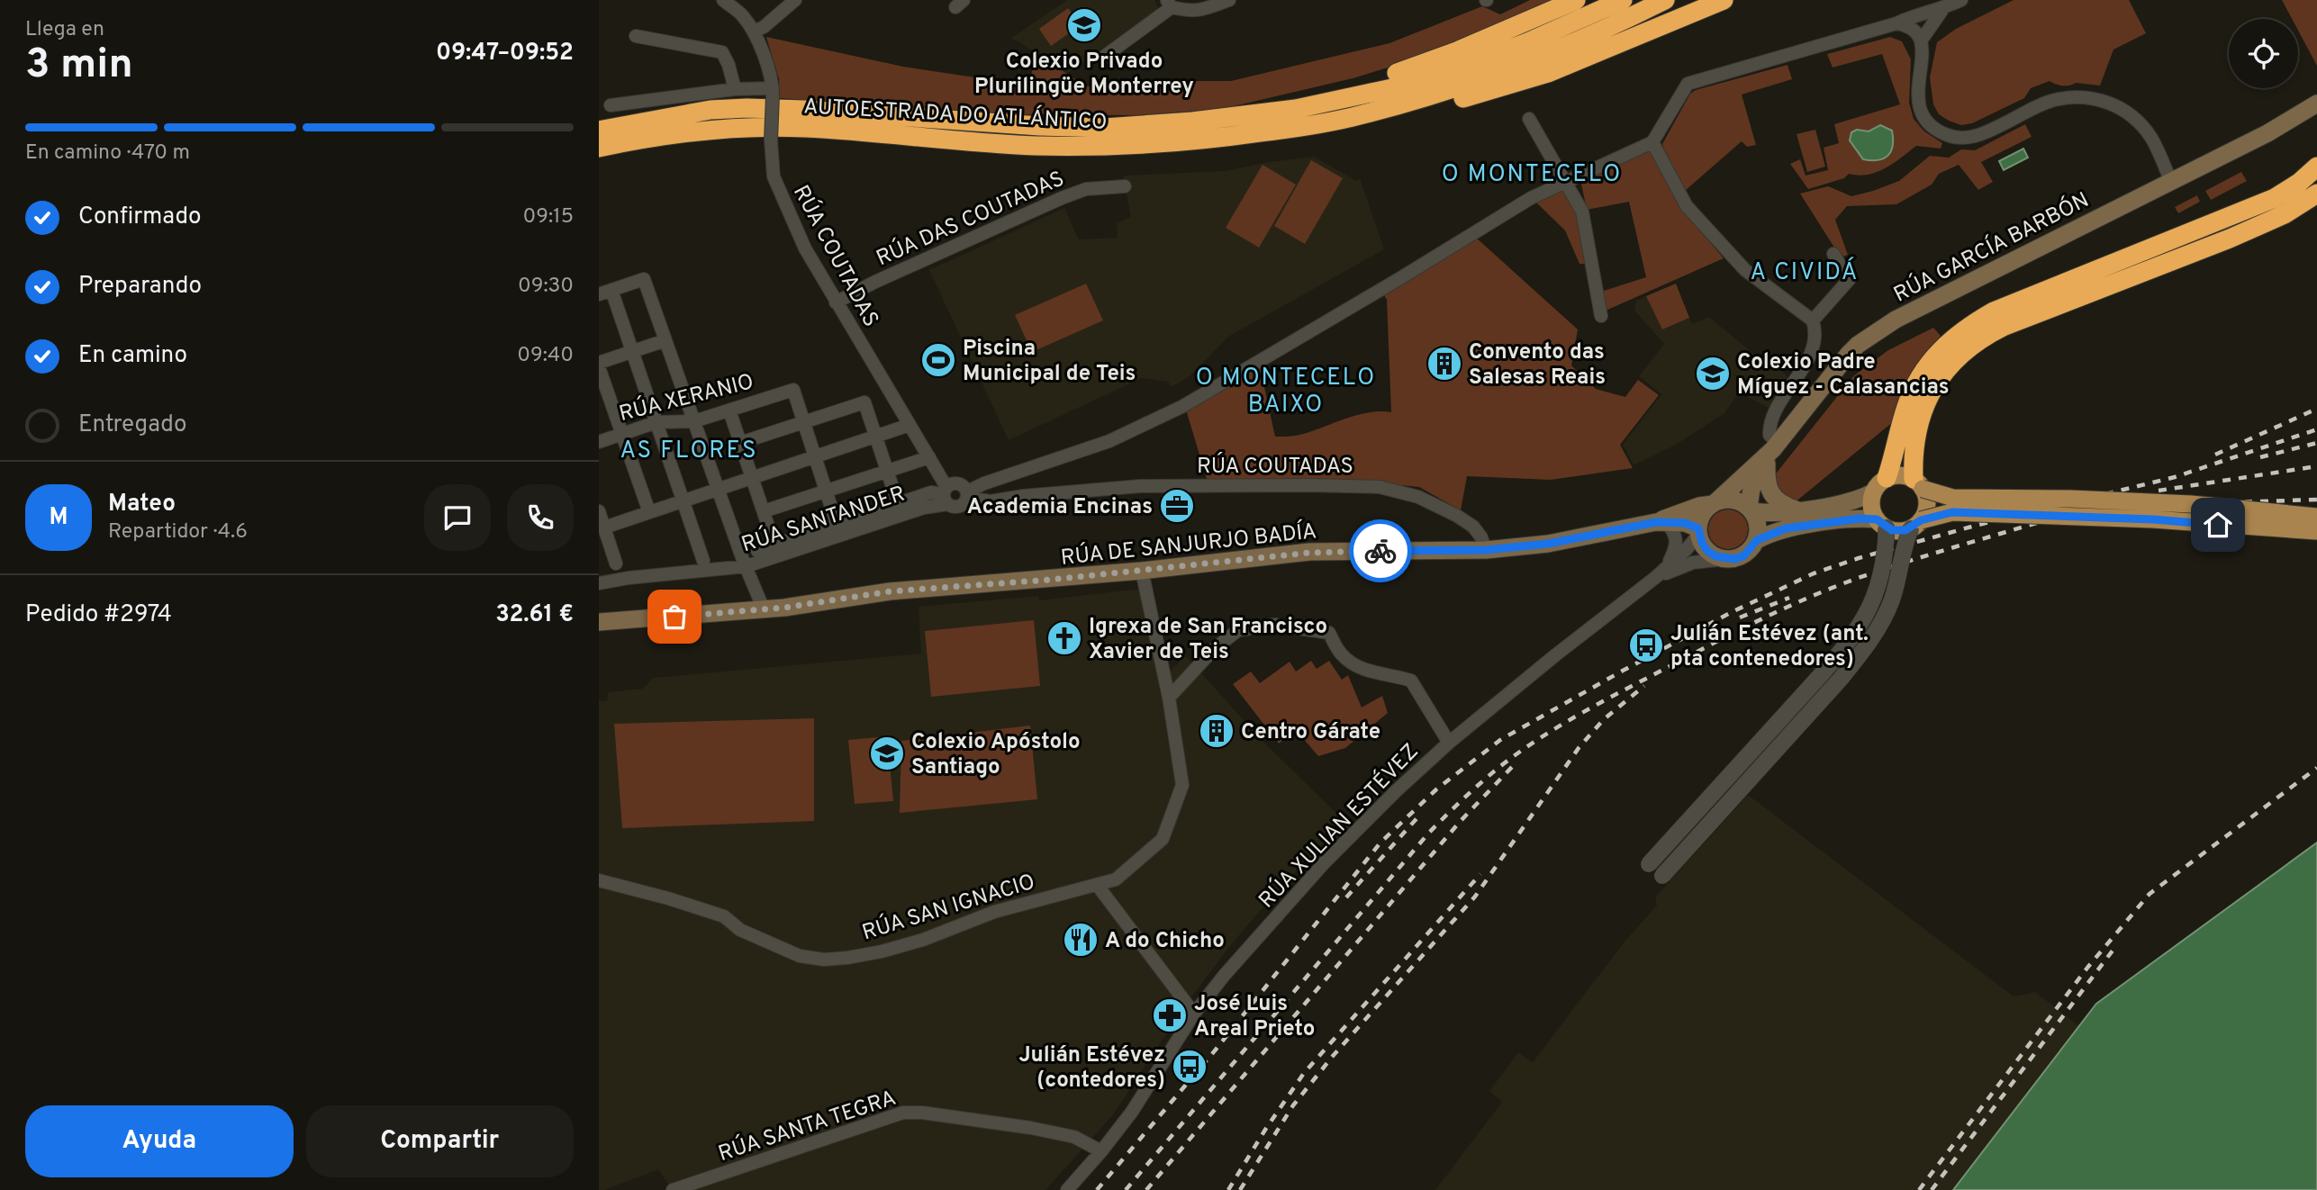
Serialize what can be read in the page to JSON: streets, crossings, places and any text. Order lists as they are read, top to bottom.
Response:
{
  "streets": {
    "highway": ["AUTOESTRADA DO ATLÁNTICO"],
    "main road": ["RÚA GARCÍA BARBÓN", "RÚA DE SANJURJO BADÍA"],
    "street": [
      "RÚA DAS COUTADAS",
      "RÚA COUTADAS",
      "RÚA XERANIO",
      "RÚA SANTANDER",
      "RÚA XULIAN ESTÉVEZ",
      "RÚA SAN IGNACIO",
      "RÚA SANTA TEGRA"
    ]
  },
  "crossings": [
    ["RÚA DAS COUTADAS", "RÚA COUTADAS"],
    ["RÚA GARCÍA BARBÓN", "RÚA DE SANJURJO BADÍA"],
    ["RÚA COUTADAS", "RÚA SANTANDER"],
    ["RÚA COUTADAS", "RÚA DE SANJURJO BADÍA"],
    ["RÚA DE SANJURJO BADÍA", "RÚA SAN IGNACIO"],
    ["RÚA XULIAN ESTÉVEZ", "RÚA SANTA TEGRA"]
  ],
  "districts": [
    "O MONTECELO",
    "A CIVIDÁ",
    "O MONTECELO BAIXO",
    "AS FLORES"
  ],
  "places": {
    "school or university": ["Colexio Privado Plurilingüe Monterrey", "Colexio Padre Míguez - Calasancias", "Colexio Apóstolo Santiago"],
    "sports": ["Piscina Municipal de Teis"],
    "building": ["Convento das Salesas Reais", "Centro Gárate"],
    "office": ["Academia Encinas"],
    "church": ["Igrexa de San Francisco Xavier de Teis"],
    "bus stop": ["Julián Estévez (ant. pta contenedores)", "Julián Estévez (contedores)"],
    "restaurant": ["A do Chicho"],
    "pharmacy": ["José Luis Areal Prieto"]
  },
  "page": {
    "heading": ["3 min", "Llega en", "09:47–09:52"],
    "panel": [
      "Mateo",
      "Repartidor · 4.6",
      "Pedido #2974",
      "32.61 €"
    ],
    "bar": "En camino · 470 m",
    "list": [
      ["Confirmado", "09:15"],
      ["Preparando", "09:30"],
      ["En camino", "09:40"],
      "Entregado"
    ],
    "round": "M",
    "buttons": ["Ayuda", "Compartir"]
  }
}
